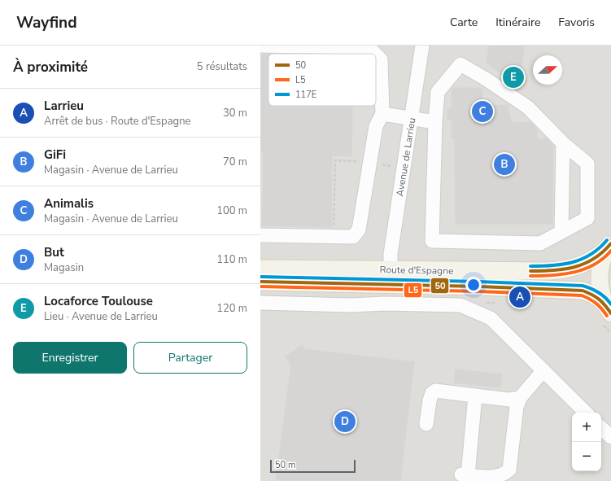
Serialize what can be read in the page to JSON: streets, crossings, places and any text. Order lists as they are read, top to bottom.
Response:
{
  "streets": {
    "main road": ["Route d'Espagne"],
    "street": ["Avenue de Larrieu"]
  },
  "crossings": [
    ["Avenue de Larrieu", "Route d'Espagne"]
  ],
  "lines": ["transit line 117E", "transit line 50", "transit line L5"],
  "legend": ["50", "L5", "117E"],
  "scale_bar": "50 m",
  "north": "right",
  "page": {
    "header": "Wayfind",
    "nav": ["Carte", "Itinéraire", "Favoris"],
    "heading": ["À proximité", "5 résultats"],
    "pins": [
      "E",
      "C",
      "B",
      "A",
      "D"
    ],
    "list": [
      {
        "mark": "A",
        "name": "Larrieu",
        "note": "Arrêt de bus · Route d'Espagne",
        "value": "30 m"
      },
      {
        "mark": "B",
        "name": "GiFi",
        "note": "Magasin · Avenue de Larrieu",
        "value": "70 m"
      },
      {
        "mark": "C",
        "name": "Animalis",
        "note": "Magasin · Avenue de Larrieu",
        "value": "100 m"
      },
      {
        "mark": "D",
        "name": "But",
        "note": "Magasin",
        "value": "110 m"
      },
      {
        "mark": "E",
        "name": "Locaforce Toulouse",
        "note": "Lieu · Avenue de Larrieu",
        "value": "120 m"
      }
    ],
    "buttons": ["Enregistrer", "Partager"],
    "map_buttons": ["+", "−"],
    "scale": "50 m"
  }
}
